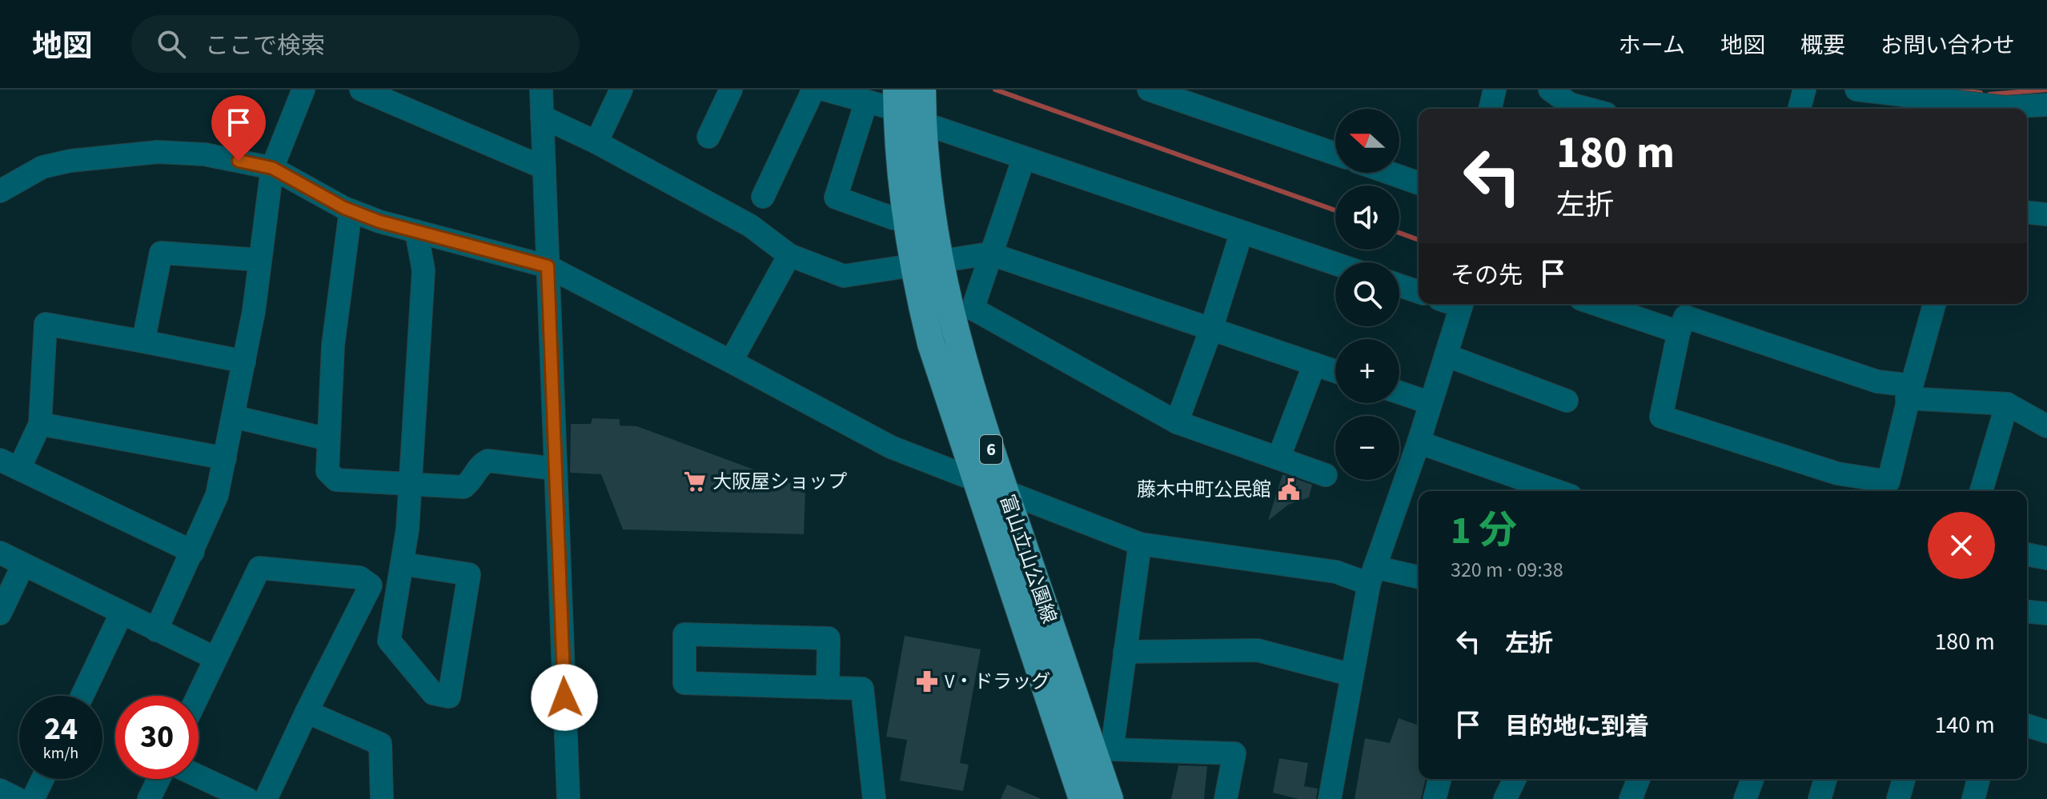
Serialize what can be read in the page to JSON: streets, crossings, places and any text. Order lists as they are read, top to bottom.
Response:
{
  "streets": {
    "main road": ["6", "富山立山公園線"]
  },
  "places": {
    "supermarket": ["大阪屋ショップ"],
    "public building": ["藤木中町公民館"],
    "pharmacy": ["V・ドラッグ"]
  },
  "north": "left",
  "page": {
    "header": "地図",
    "search": "ここで検索",
    "nav": [
      "ホーム",
      "地図",
      "概要",
      "お問い合わせ"
    ],
    "map_buttons": ["+", "−"],
    "turn": ["180 m", "左折"],
    "then": "その先",
    "heading": ["1 分", "320 m · 09:38"],
    "list": [
      {
        "name": "左折",
        "value": "180 m"
      },
      {
        "name": "目的地に到着",
        "value": "140 m"
      }
    ],
    "speed": "24 km/h",
    "limit": "30"
  }
}
